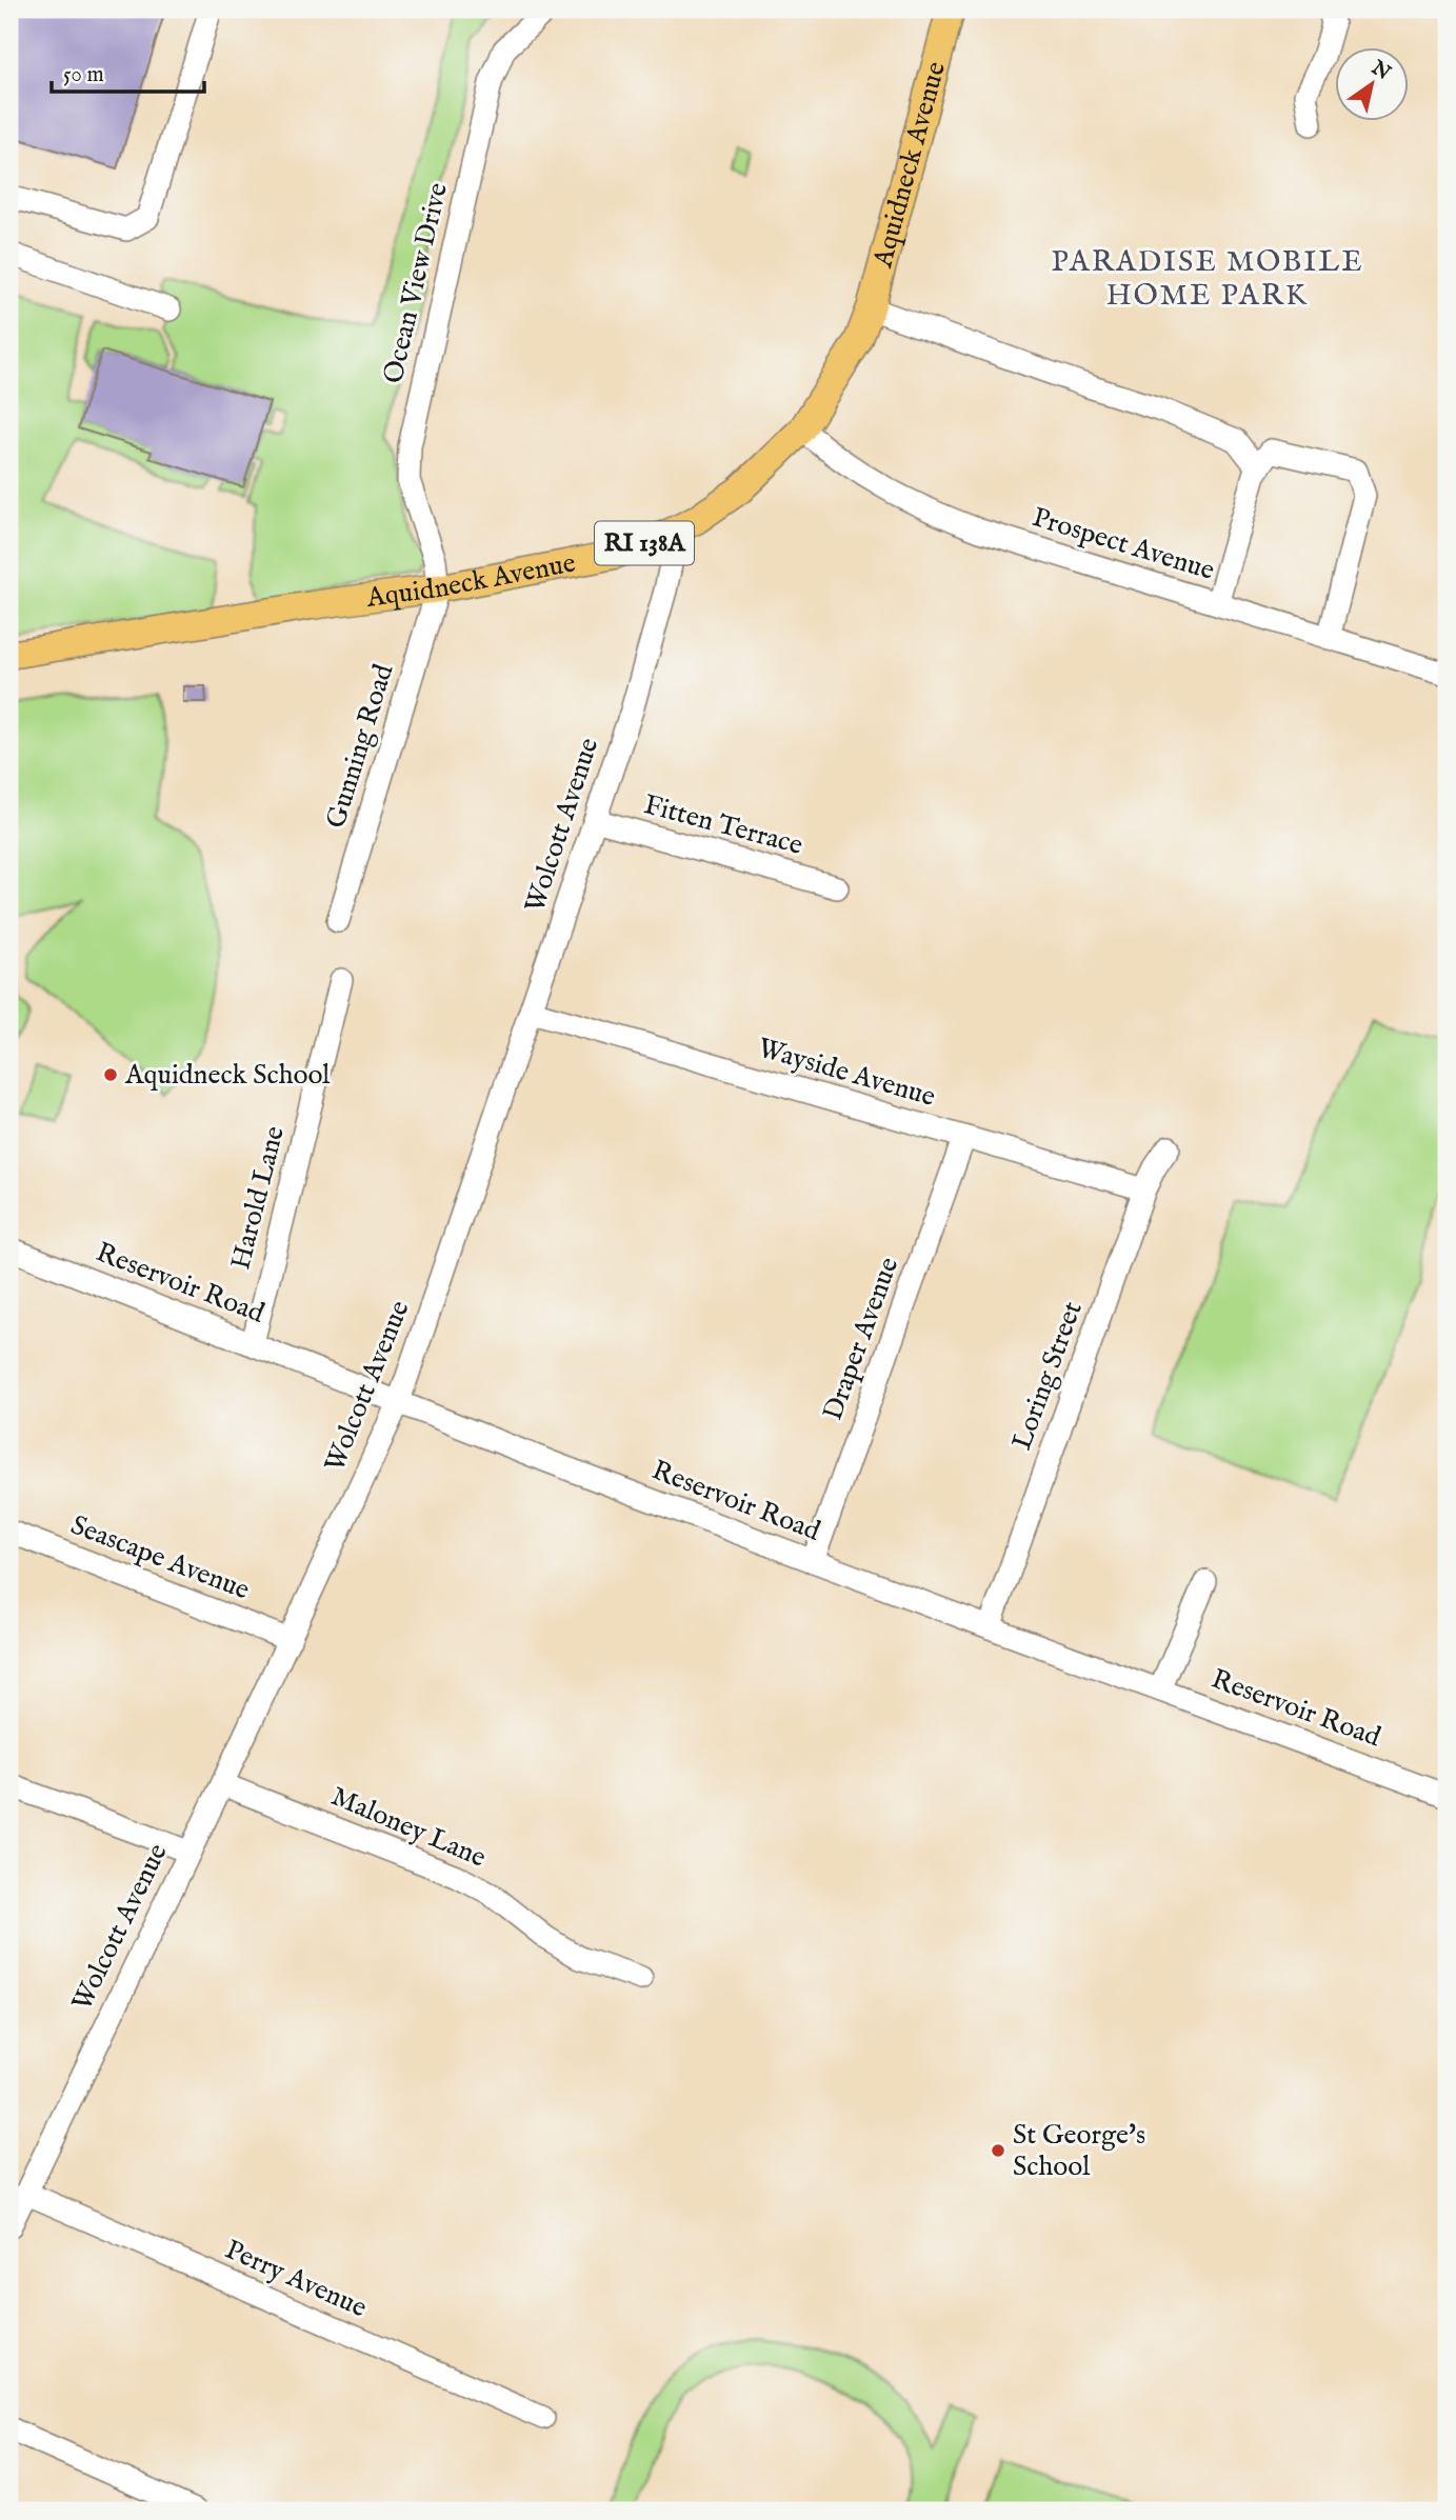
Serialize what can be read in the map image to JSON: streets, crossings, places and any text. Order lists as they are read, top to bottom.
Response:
{
  "streets": {
    "main road": ["Aquidneck Avenue", "RI 138A"],
    "street": [
      "Ocean View Drive",
      "Prospect Avenue",
      "Gunning Road",
      "Wolcott Avenue",
      "Fitten Terrace",
      "Wayside Avenue",
      "Harold Lane",
      "Reservoir Road",
      "Draper Avenue",
      "Loring Street",
      "Seascape Avenue",
      "Maloney Lane",
      "Perry Avenue"
    ]
  },
  "crossings": [
    ["Aquidneck Avenue", "Ocean View Drive"],
    ["Aquidneck Avenue", "Prospect Avenue"],
    ["Aquidneck Avenue", "Gunning Road"],
    ["Aquidneck Avenue", "Wolcott Avenue"],
    ["Ocean View Drive", "Gunning Road"],
    ["Wolcott Avenue", "Fitten Terrace"],
    ["Wolcott Avenue", "Wayside Avenue"],
    ["Wolcott Avenue", "Reservoir Road"],
    ["Wolcott Avenue", "Seascape Avenue"],
    ["Wolcott Avenue", "Maloney Lane"],
    ["Wolcott Avenue", "Perry Avenue"],
    ["Wayside Avenue", "Draper Avenue"],
    ["Wayside Avenue", "Loring Street"],
    ["Harold Lane", "Reservoir Road"],
    ["Reservoir Road", "Draper Avenue"],
    ["Reservoir Road", "Loring Street"]
  ],
  "districts": ["PARADISE MOBILE HOME PARK"],
  "places": ["Aquidneck School", "St George's School"],
  "scale_bar": "50 m",
  "north": "top right"
}
